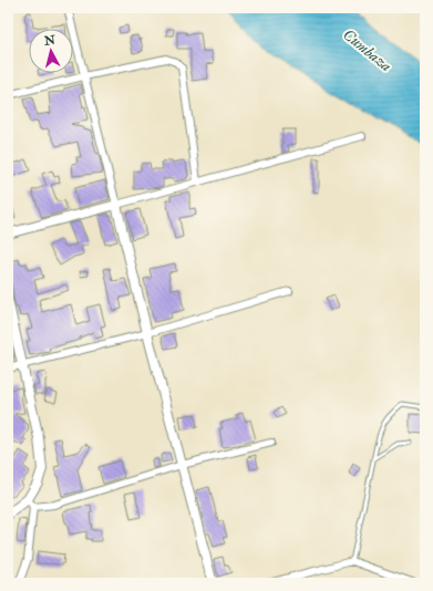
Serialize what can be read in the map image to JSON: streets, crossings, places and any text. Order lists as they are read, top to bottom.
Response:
{
  "water": ["Cumbaza"],
  "north": "top"
}
